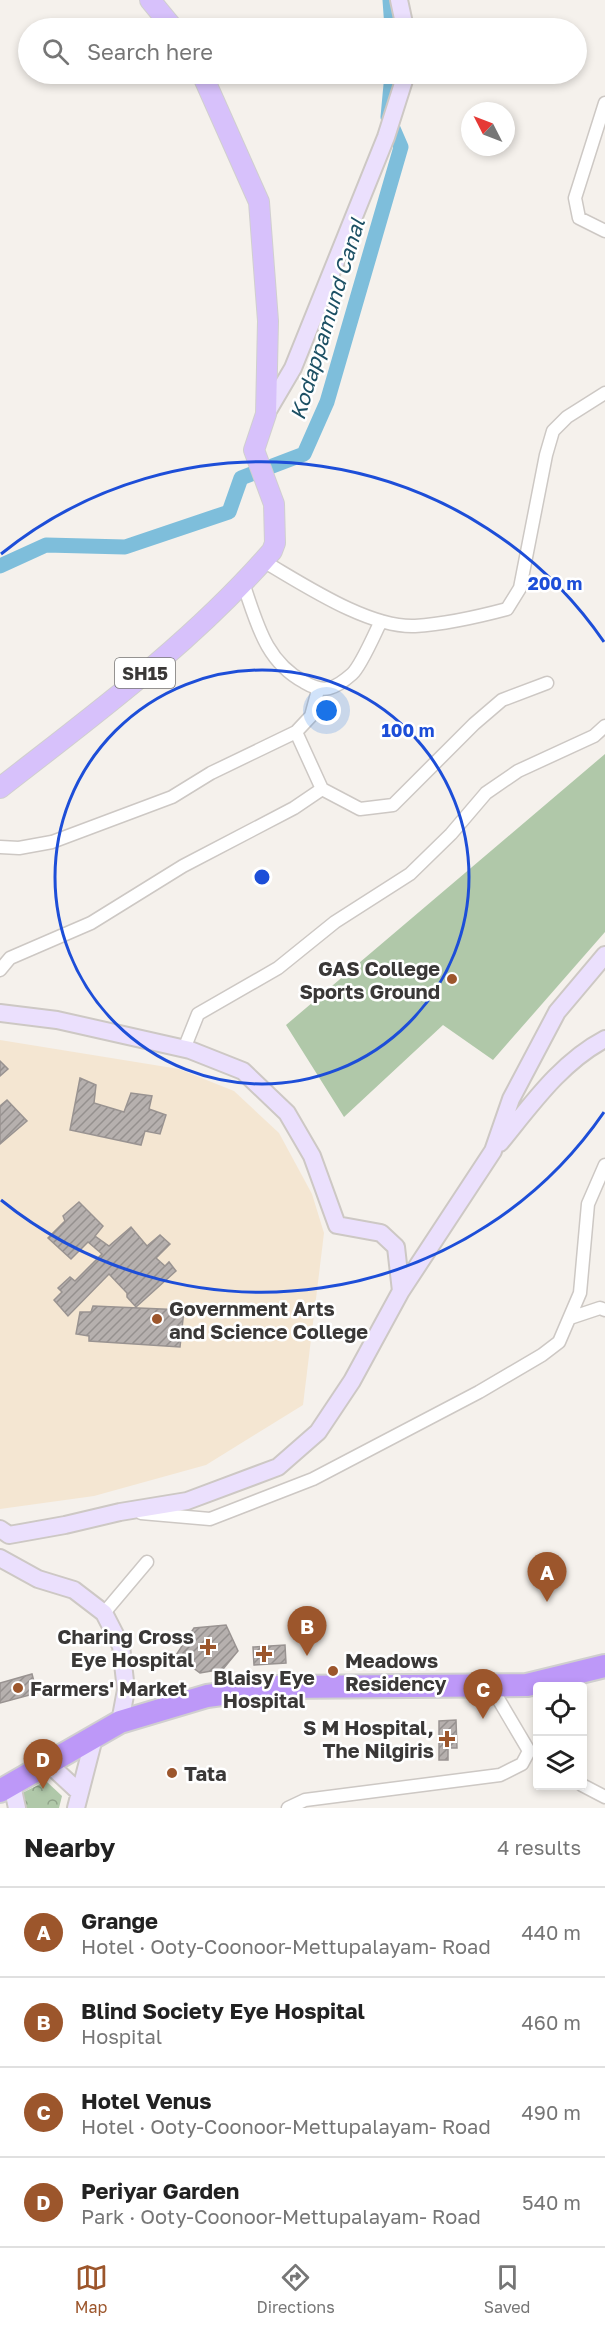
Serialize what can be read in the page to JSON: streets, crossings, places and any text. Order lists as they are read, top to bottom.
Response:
{
  "streets": {
    "main road": ["SH15"]
  },
  "water": ["Kodappamund Canal"],
  "places": {
    "other": [
      "GAS College Sports Ground",
      "Government Arts and Science College",
      "Meadows Residency",
      "Farmers' Market",
      "Tata"
    ],
    "health": ["Charing Cross Eye Hospital", "Blaisy Eye Hospital", "S M Hospital, The Nilgiris"]
  },
  "north": "top left",
  "page": {
    "search": "Search here",
    "pins": [
      "A",
      "B",
      "C",
      "D"
    ],
    "heading": ["Nearby", "4 results"],
    "list": [
      {
        "mark": "A",
        "name": "Grange",
        "note": "Hotel · Ooty-Coonoor-Mettupalayam- Road",
        "value": "440 m"
      },
      {
        "mark": "B",
        "name": "Blind Society Eye Hospital",
        "note": "Hospital",
        "value": "460 m"
      },
      {
        "mark": "C",
        "name": "Hotel Venus",
        "note": "Hotel · Ooty-Coonoor-Mettupalayam- Road",
        "value": "490 m"
      },
      {
        "mark": "D",
        "name": "Periyar Garden",
        "note": "Park · Ooty-Coonoor-Mettupalayam- Road",
        "value": "540 m"
      }
    ],
    "nav": ["Map", "Directions", "Saved"]
  },
  "rings": ["200 m", "100 m"]
}
